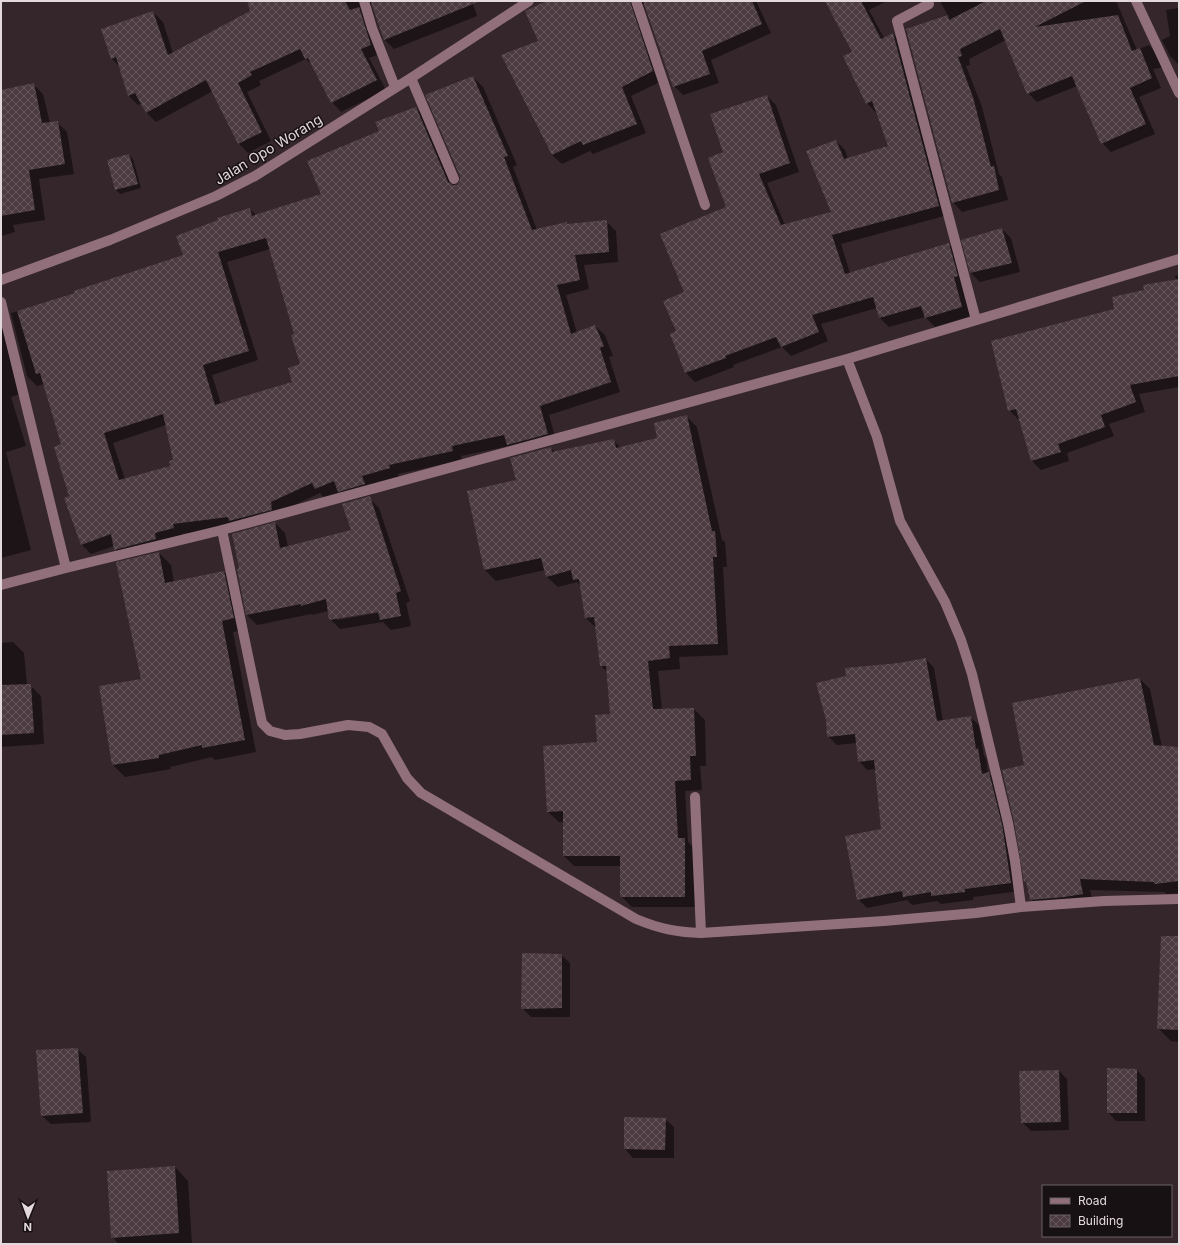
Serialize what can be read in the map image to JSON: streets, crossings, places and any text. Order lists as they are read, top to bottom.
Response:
{
  "streets": {
    "street": ["Jalan Opo Worang"]
  },
  "legend": ["Road", "Building"],
  "north": "bottom"
}
